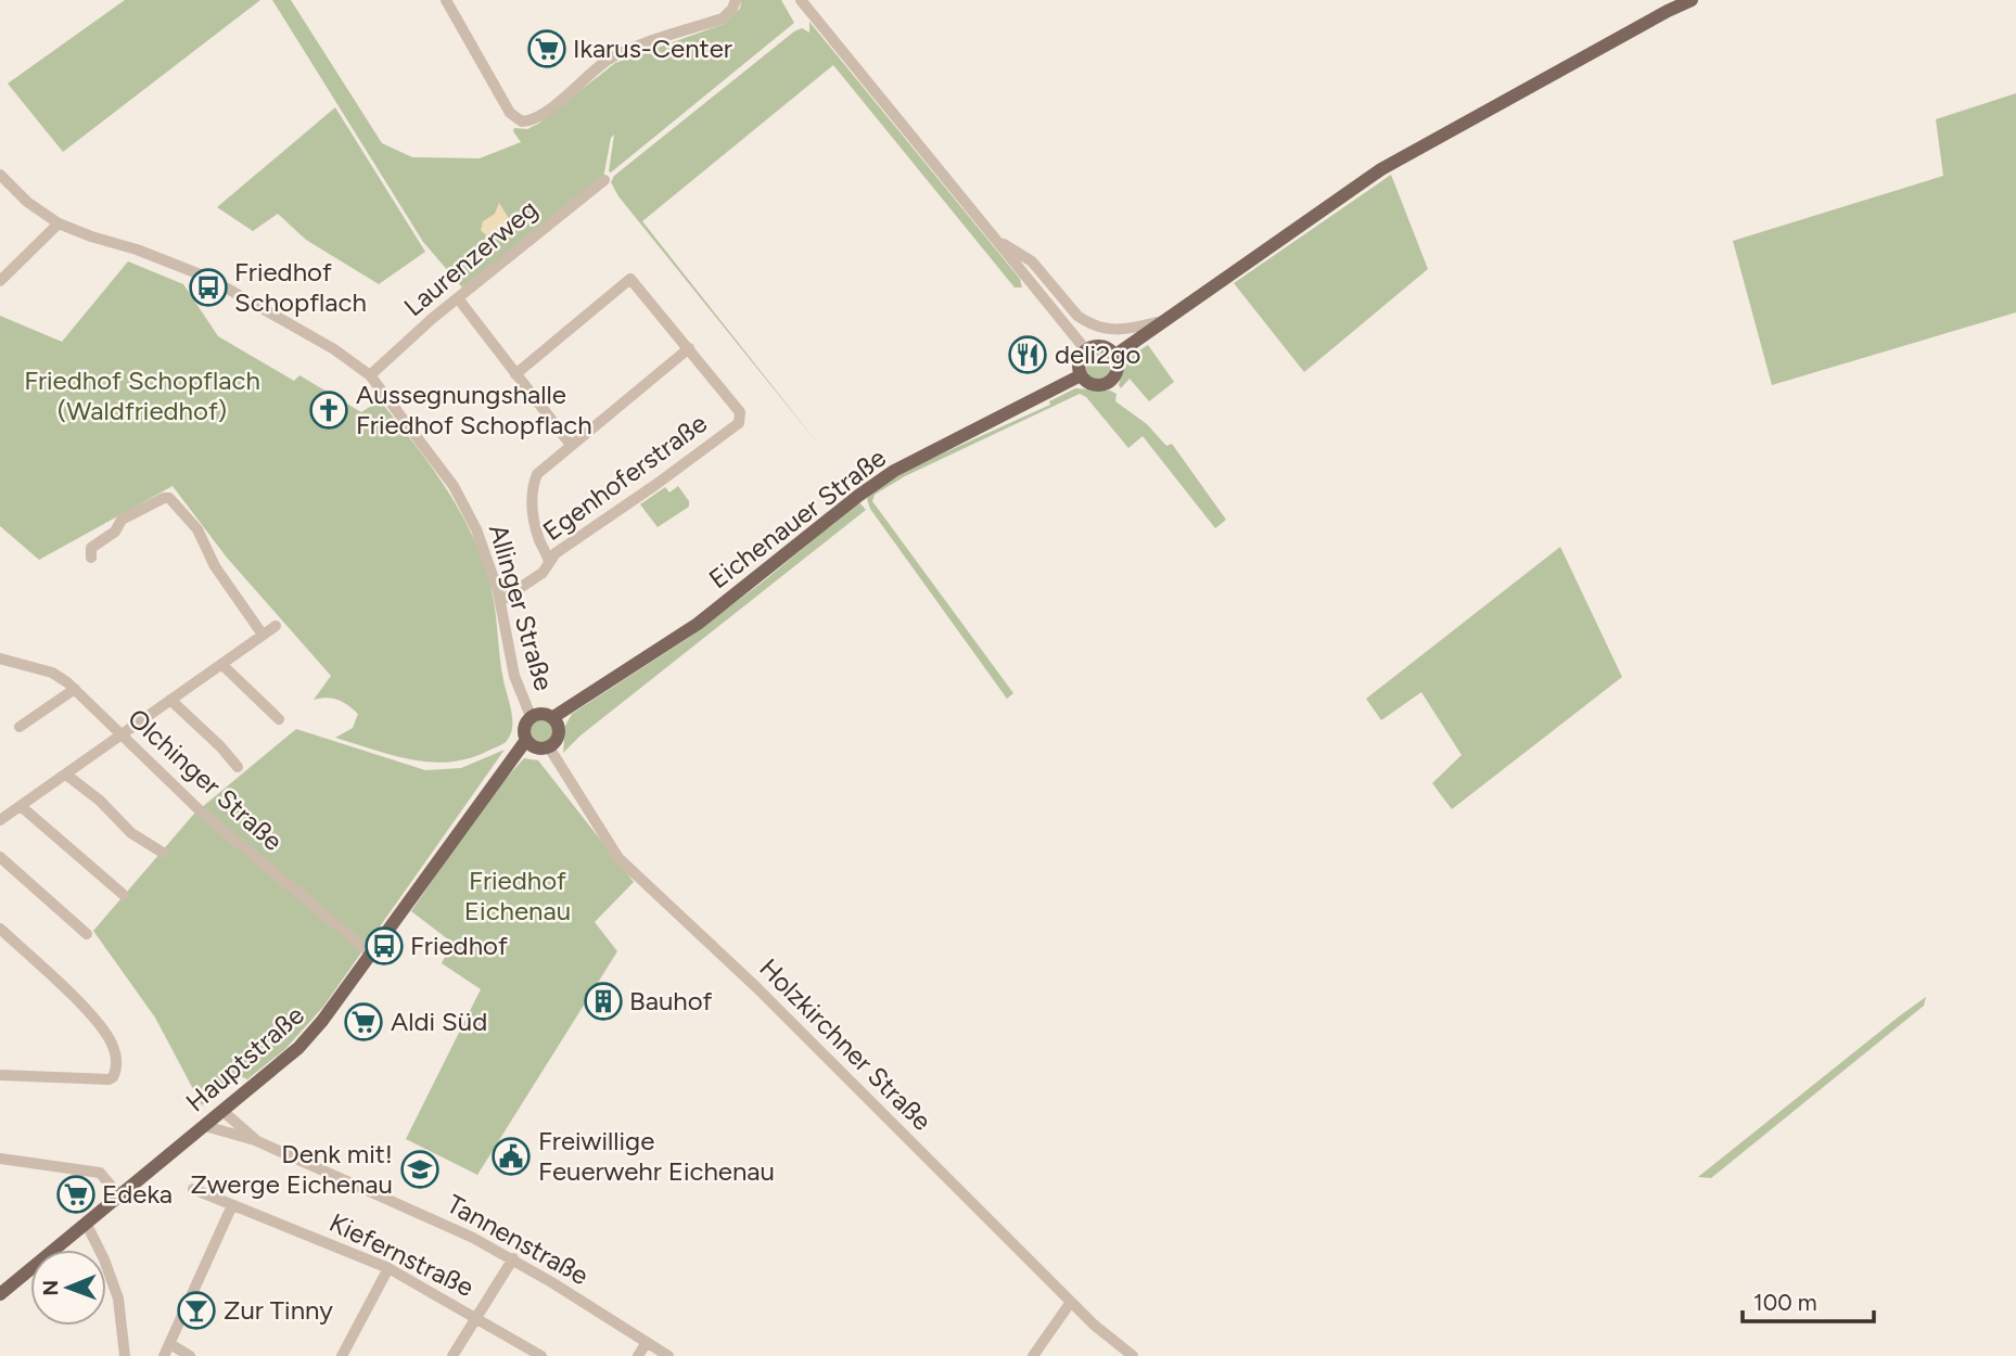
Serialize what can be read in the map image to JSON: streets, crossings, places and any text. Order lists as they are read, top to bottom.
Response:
{
  "streets": {
    "main road": ["Eichenauer Straße", "Hauptstraße"],
    "street": [
      "Laurenzerweg",
      "Egenhoferstraße",
      "Allinger Straße",
      "Olchinger Straße",
      "Holzkirchner Straße",
      "Tannenstraße",
      "Kiefernstraße"
    ]
  },
  "crossings": [
    ["Laurenzerweg", "Allinger Straße"],
    ["Egenhoferstraße", "Allinger Straße"],
    ["Eichenauer Straße", "Allinger Straße"],
    ["Eichenauer Straße", "Holzkirchner Straße"],
    ["Eichenauer Straße", "Hauptstraße"],
    ["Allinger Straße", "Holzkirchner Straße"],
    ["Allinger Straße", "Hauptstraße"],
    ["Olchinger Straße", "Hauptstraße"],
    ["Holzkirchner Straße", "Hauptstraße"],
    ["Hauptstraße", "Tannenstraße"]
  ],
  "parks": ["Friedhof Schopflach (Waldfriedhof)", "Friedhof Eichenau"],
  "places": {
    "supermarket": ["Ikarus-Center", "Aldi Süd", "Edeka"],
    "bus stop": ["Friedhof Schopflach", "Friedhof"],
    "restaurant": ["deli2go"],
    "church": ["Aussegnungshalle Friedhof Schopflach"],
    "building": ["Bauhof"],
    "public building": ["Freiwillige Feuerwehr Eichenau"],
    "school or university": ["Denk mit! Zwerge Eichenau"],
    "bar": ["Zur Tinny"]
  },
  "scale_bar": "100 m",
  "north": "left"
}
